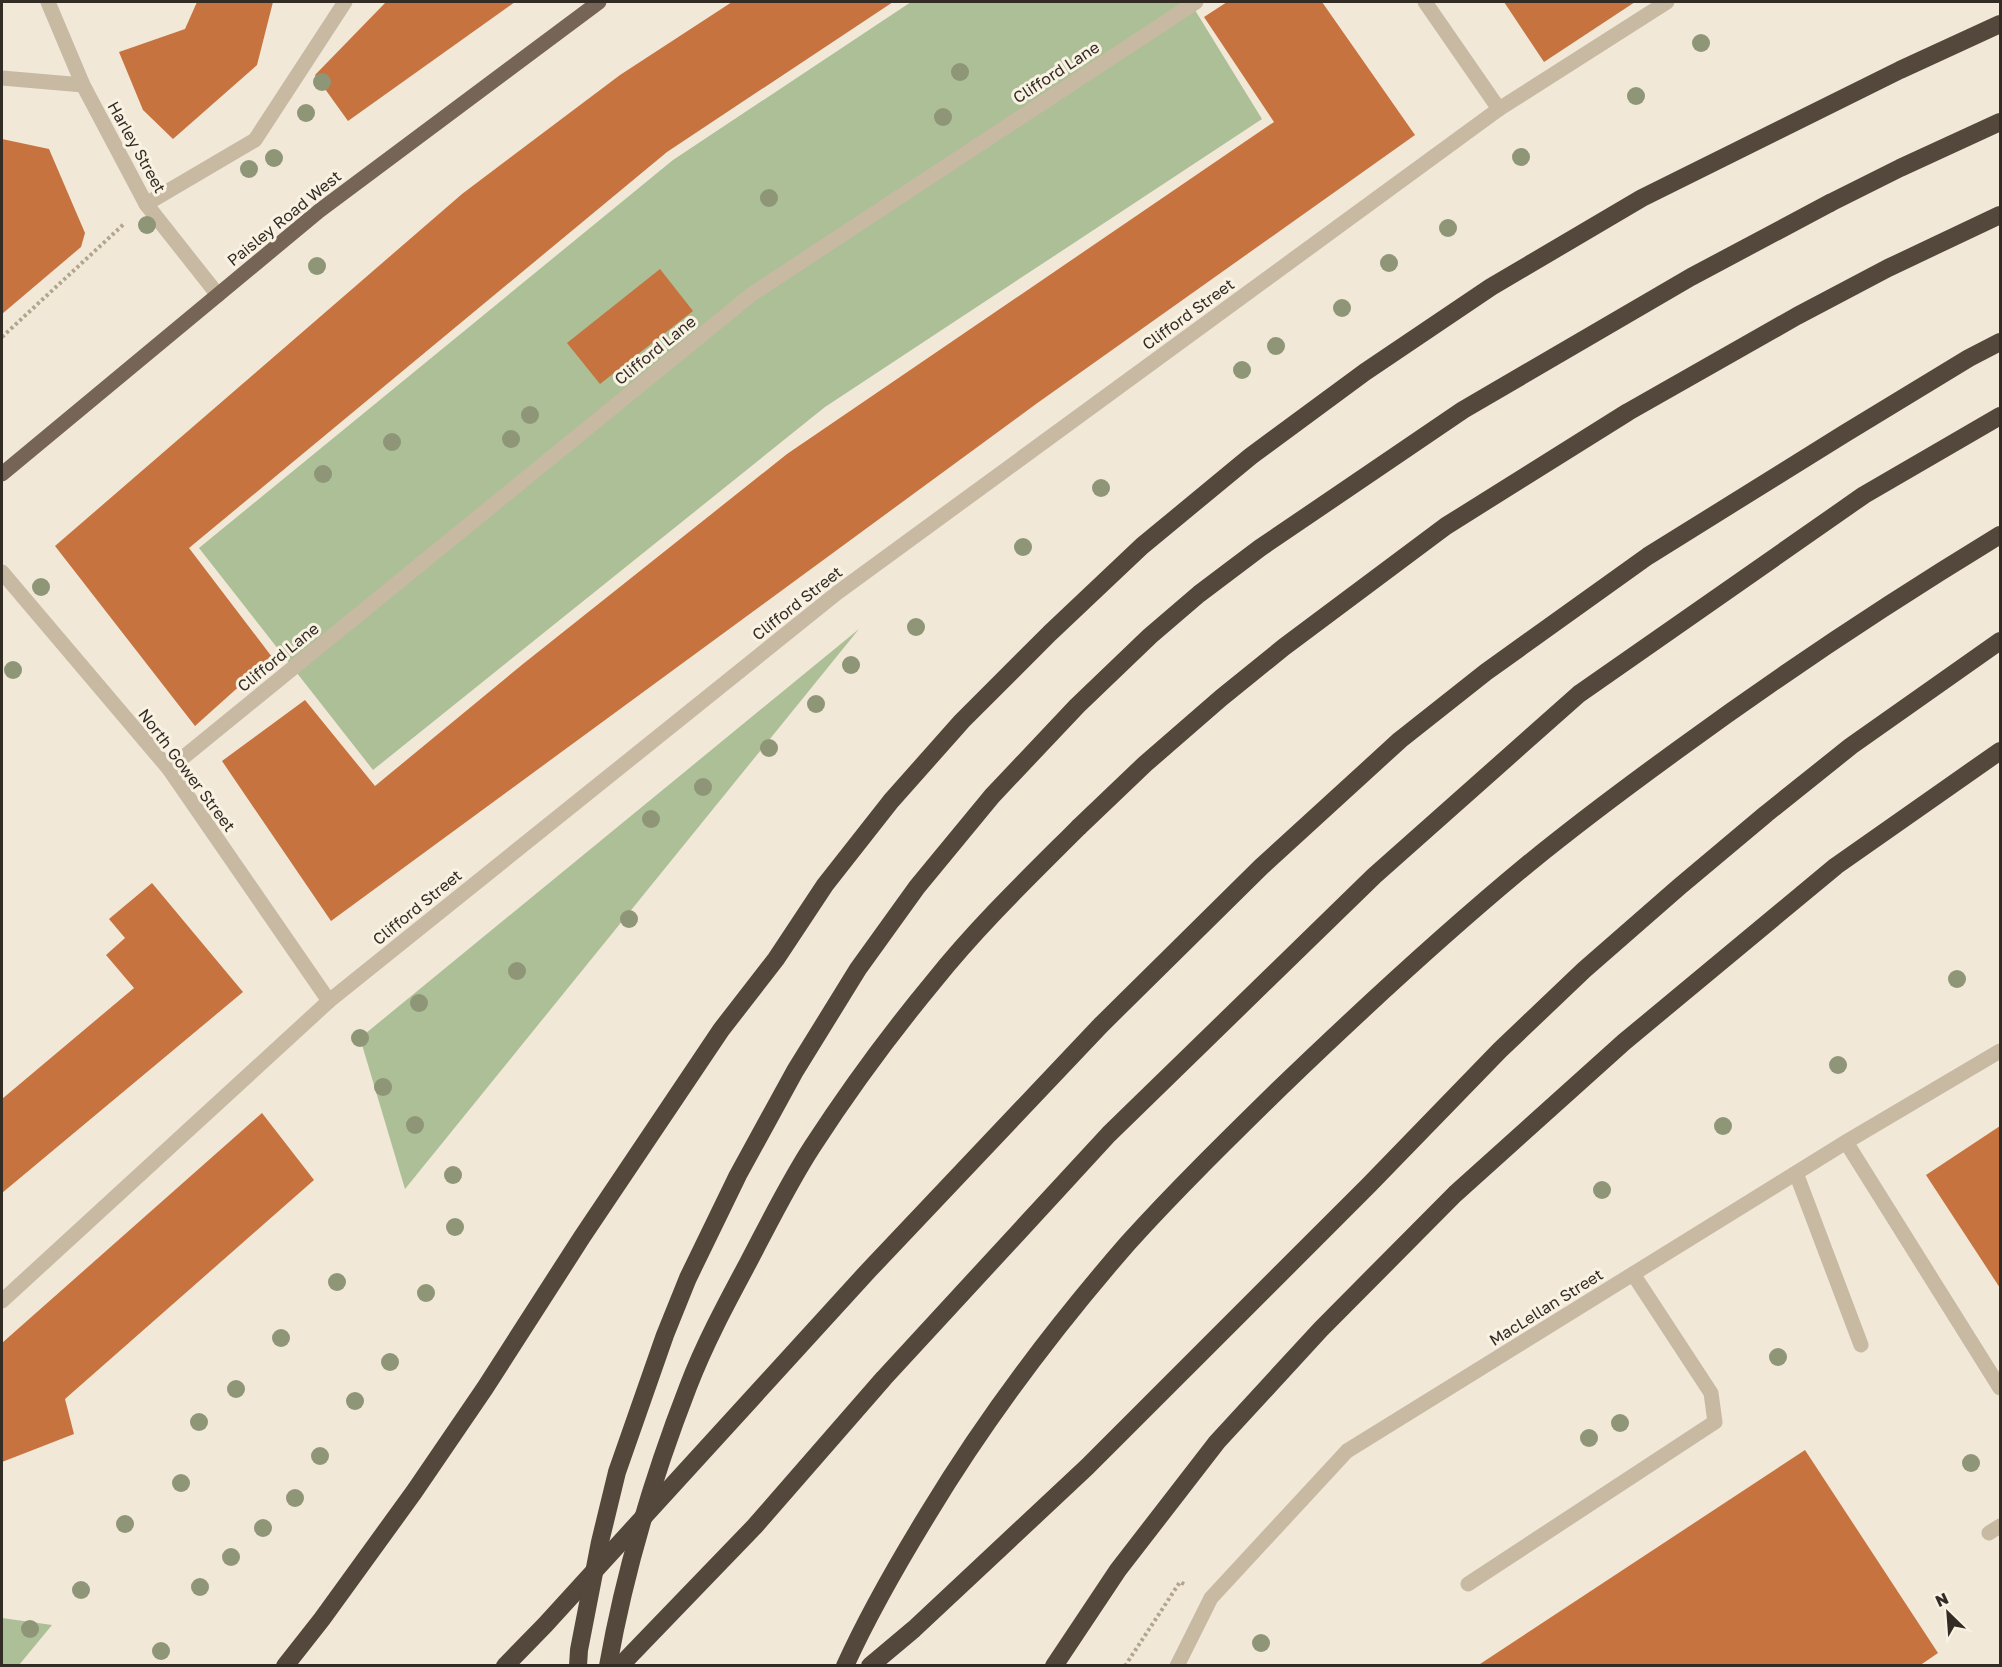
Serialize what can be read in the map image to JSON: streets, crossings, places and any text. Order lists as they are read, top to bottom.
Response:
{
  "streets": {
    "main road": ["Paisley Road West"],
    "street": [
      "Clifford Lane",
      "Harley Street",
      "Clifford Street",
      "North Gower Street",
      "MacLellan Street"
    ]
  },
  "crossings": [
    ["Clifford Lane", "North Gower Street"],
    ["Harley Street", "Paisley Road West"],
    ["Clifford Street", "North Gower Street"]
  ],
  "north": "top left"
}
